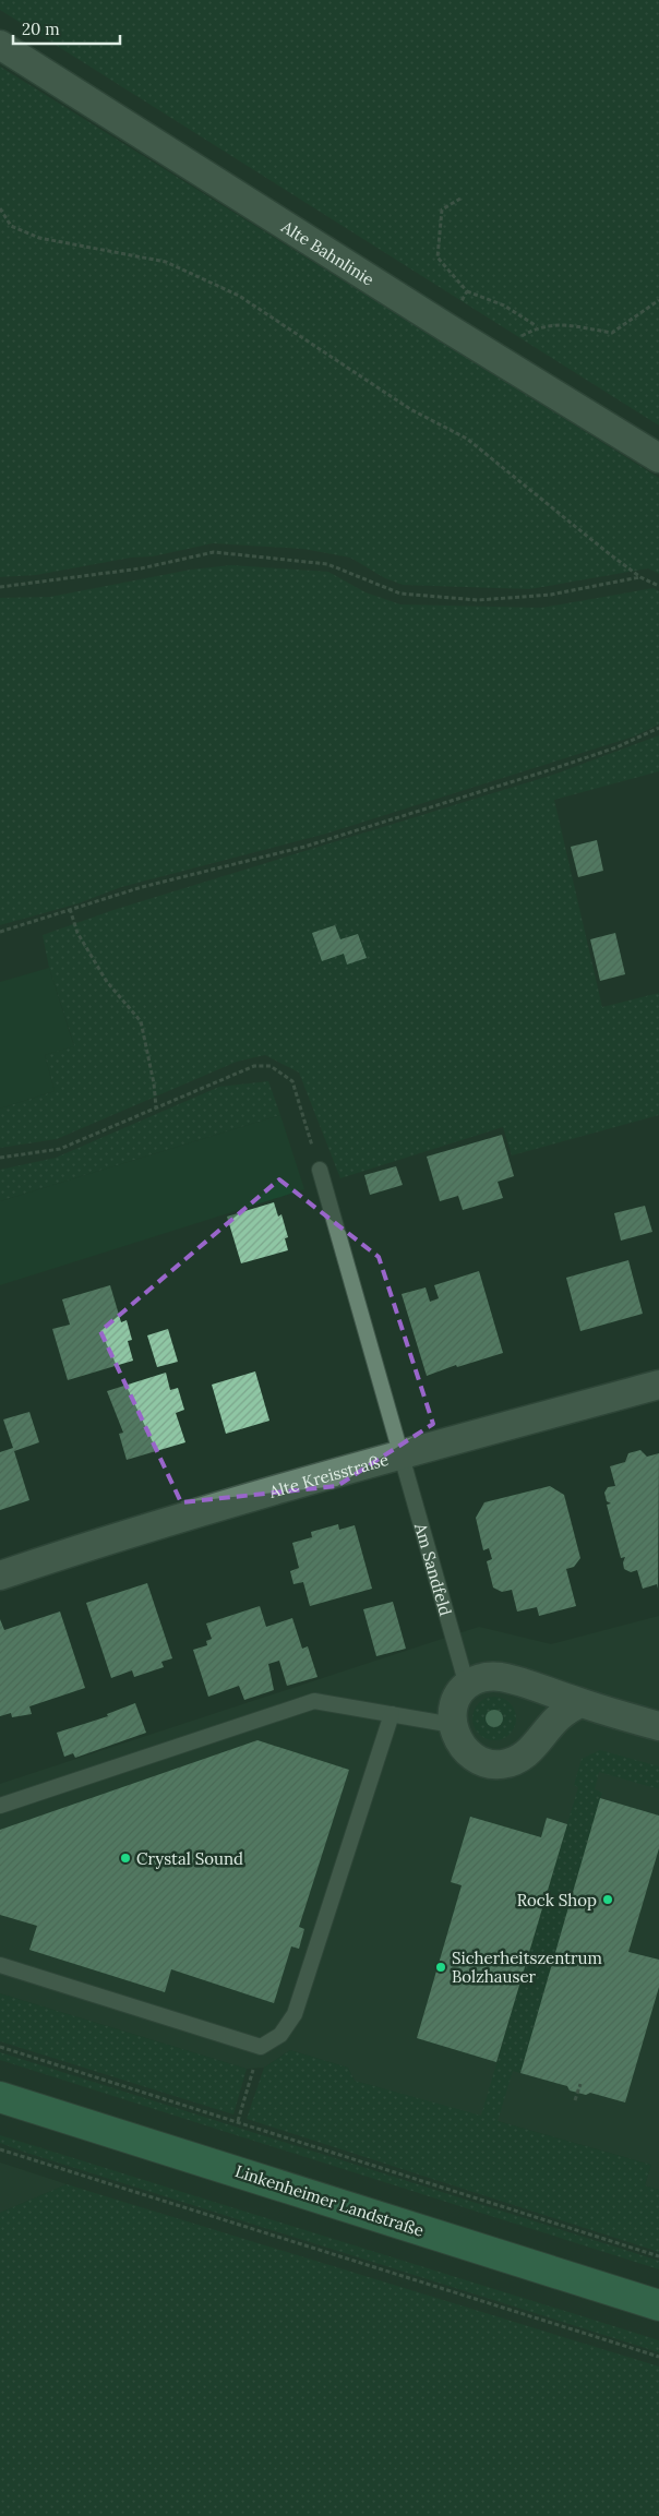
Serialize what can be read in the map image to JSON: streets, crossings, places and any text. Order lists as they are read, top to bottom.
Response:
{
  "streets": {
    "main road": ["Linkenheimer Landstraße"],
    "street": ["Alte Bahnlinie", "Alte Kreisstraße"],
    "lane": ["Am Sandfeld"]
  },
  "crossings": [
    ["Alte Kreisstraße", "Am Sandfeld"]
  ],
  "places": ["Crystal Sound", "Rock Shop", "Sicherheitszentrum Bolzhauser"],
  "scale_bar": "20 m"
}
